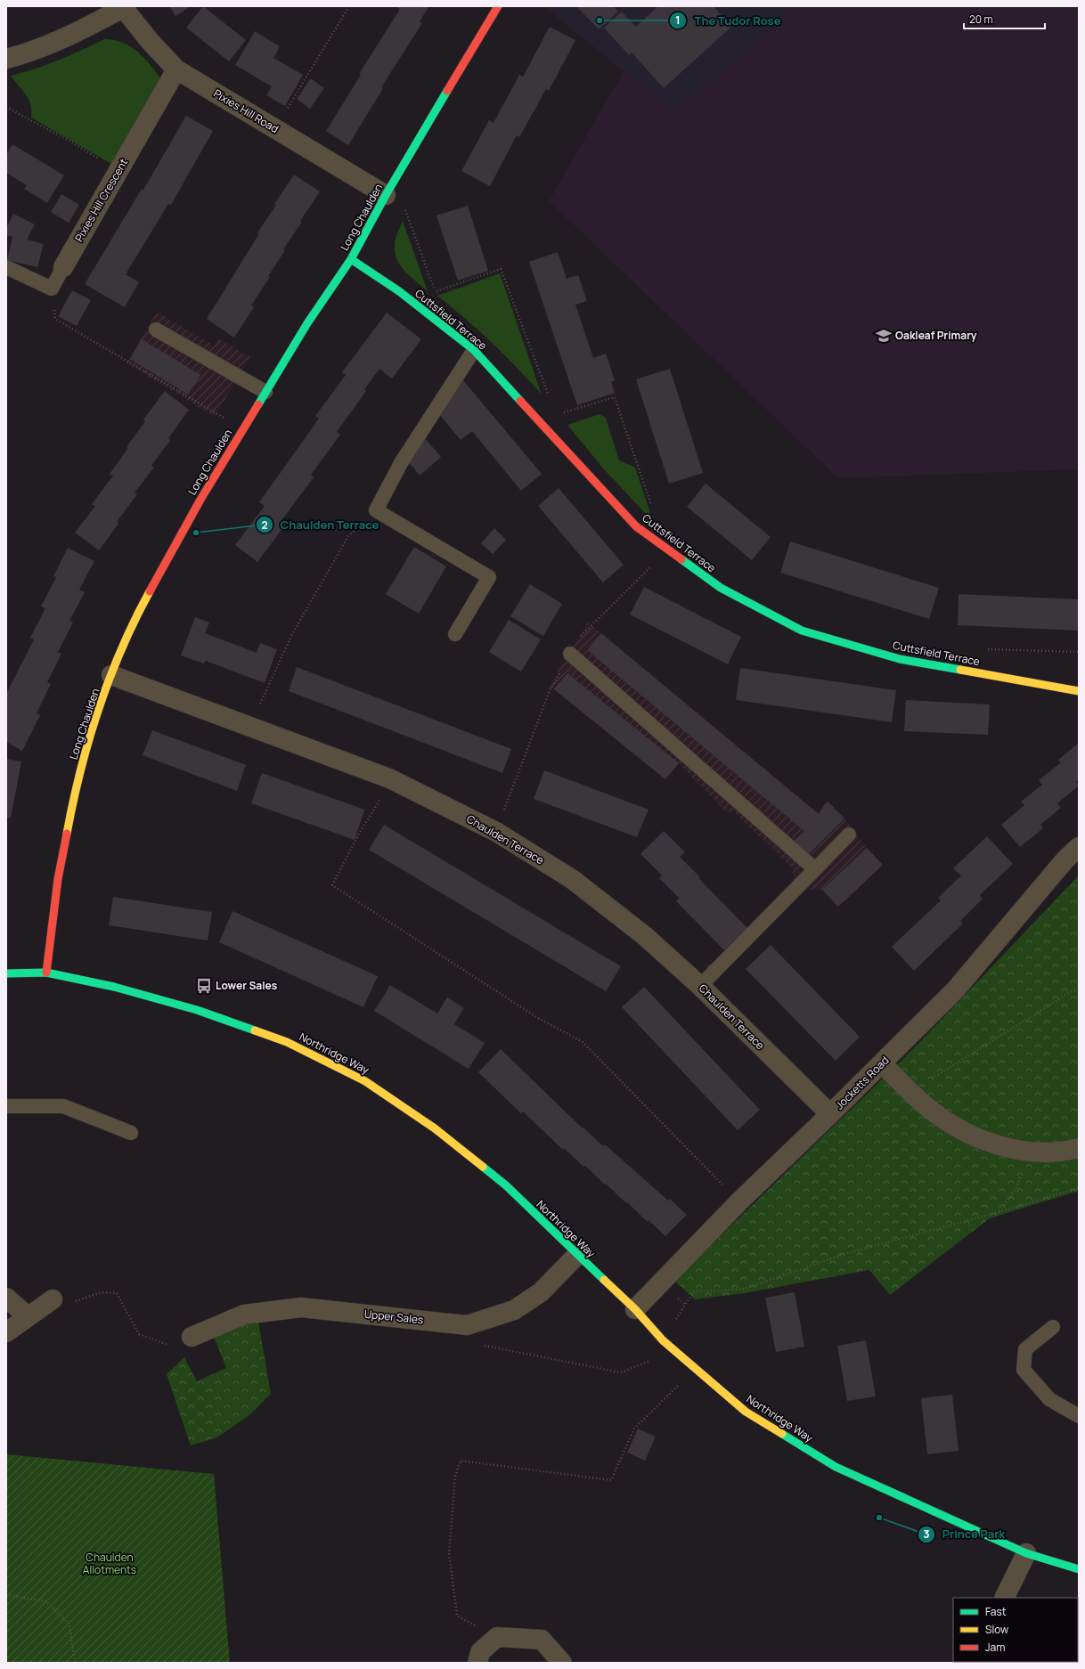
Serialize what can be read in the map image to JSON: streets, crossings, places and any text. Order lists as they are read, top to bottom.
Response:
{
  "streets": {
    "street": [
      "Pixies Hill Road",
      "Pixies Hill Crescent",
      "Long Chaulden",
      "Cuttsfield Terrace",
      "Chaulden Terrace",
      "Northridge Way",
      "Jocketts Road",
      "Upper Sales"
    ]
  },
  "crossings": [
    ["Pixies Hill Road", "Pixies Hill Crescent"],
    ["Pixies Hill Road", "Long Chaulden"],
    ["Long Chaulden", "Cuttsfield Terrace"],
    ["Long Chaulden", "Chaulden Terrace"],
    ["Long Chaulden", "Northridge Way"],
    ["Chaulden Terrace", "Jocketts Road"],
    ["Northridge Way", "Jocketts Road"],
    ["Northridge Way", "Upper Sales"]
  ],
  "parks": ["Chaulden Allotments"],
  "places": {
    "other": ["The Tudor Rose", "Chaulden Terrace", "Prince Park"],
    "school or university": ["Oakleaf Primary"],
    "bus stop": ["Lower Sales"]
  },
  "legend": ["Fast", "Slow", "Jam"],
  "scale_bar": "20 m"
}
